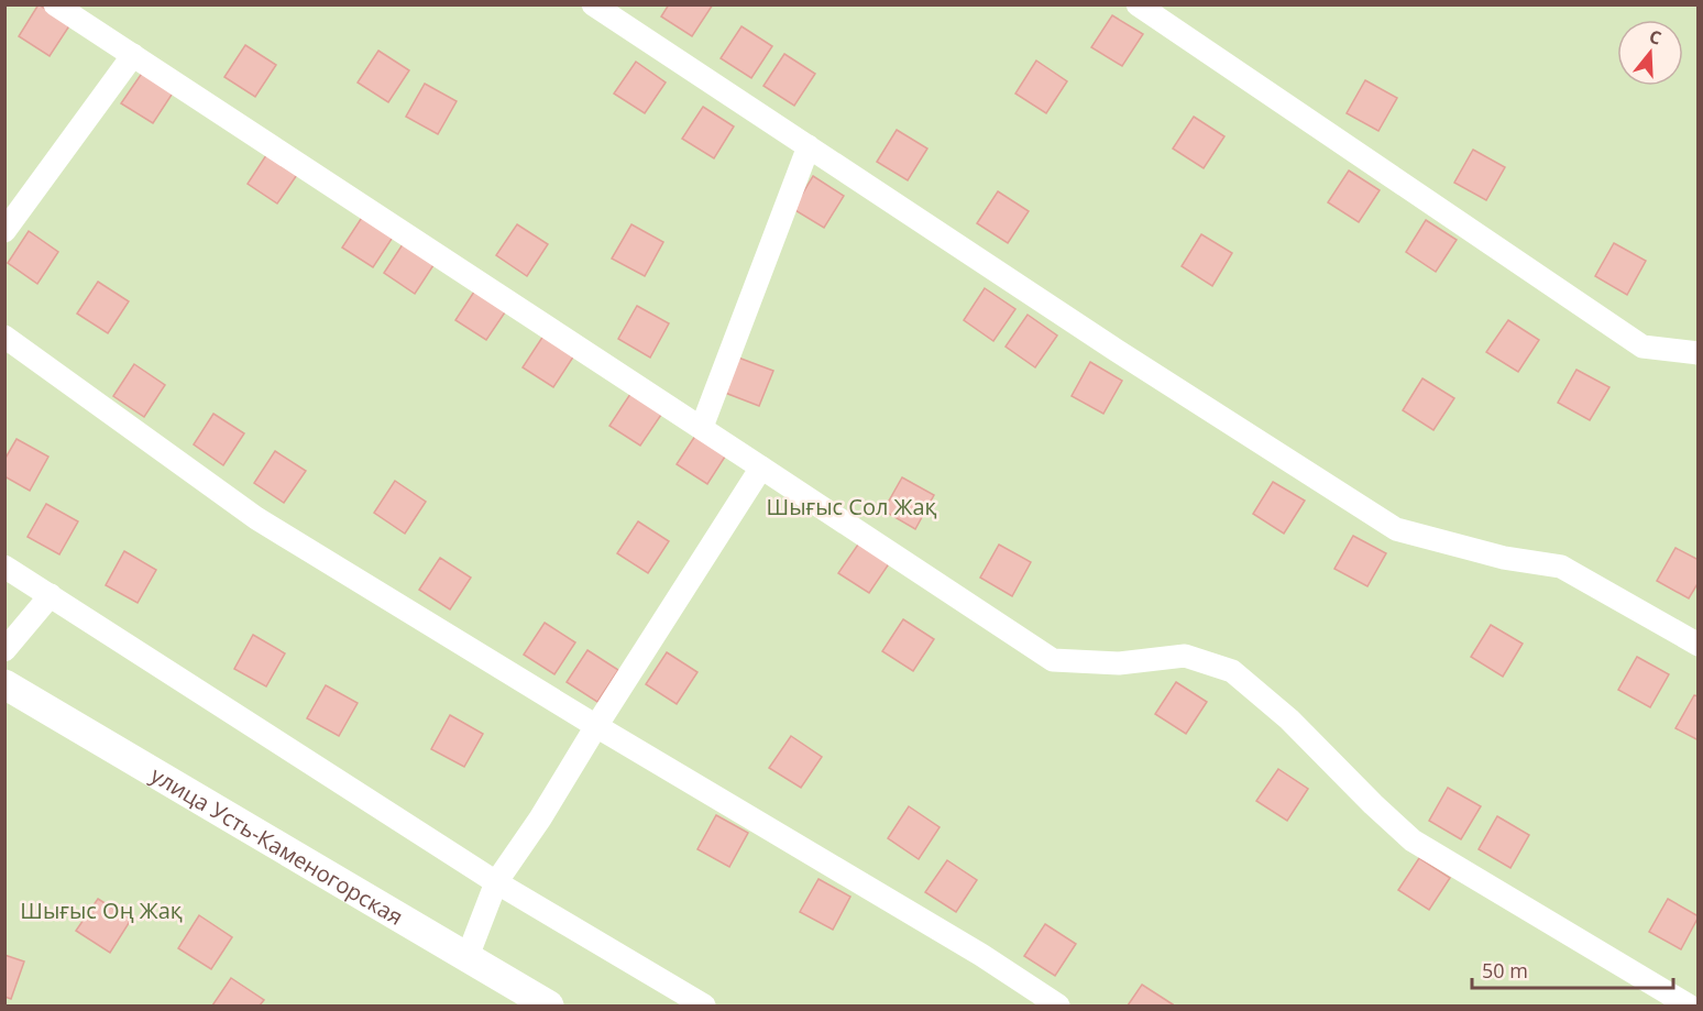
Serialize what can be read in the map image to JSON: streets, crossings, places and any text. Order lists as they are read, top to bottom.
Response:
{
  "streets": {
    "street": ["улица Усть-Каменогорская"]
  },
  "parks": ["Шығыс Сол Жақ", "Шығыс Оң Жақ"],
  "scale_bar": "50 m",
  "north": "top"
}
